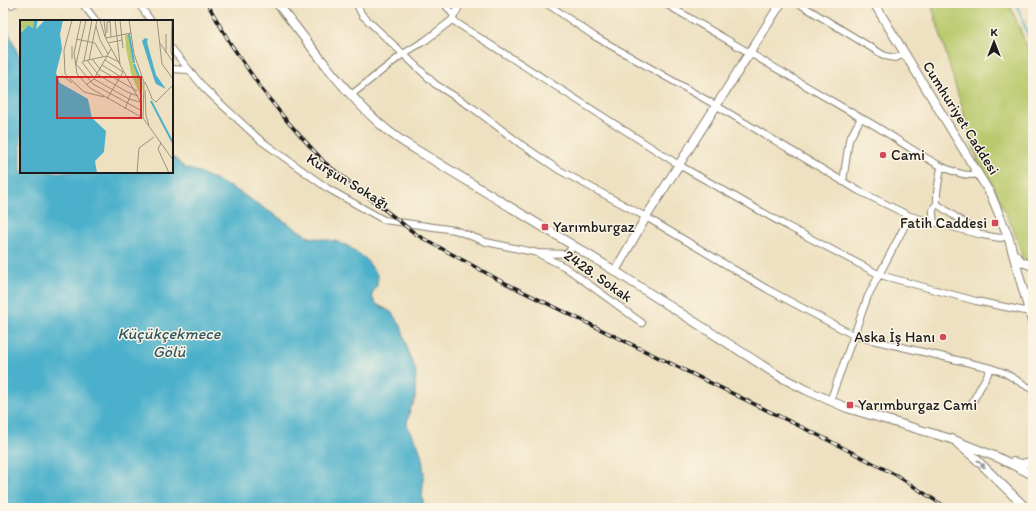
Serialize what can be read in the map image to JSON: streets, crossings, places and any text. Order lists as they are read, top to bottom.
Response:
{
  "streets": {
    "street": ["Cumhuriyet Caddesi", "Kurşun Sokağı", "2428. Sokak"]
  },
  "crossings": [
    ["Kurşun Sokağı", "2428. Sokak"]
  ],
  "water": ["Küçükçekmece Gölü"],
  "places": {
    "other": ["Cami", "Aska İş Hanı"],
    "transit": ["Fatih Caddesi", "Yarımburgaz", "Yarımburgaz Cami"]
  },
  "north": "top"
}
